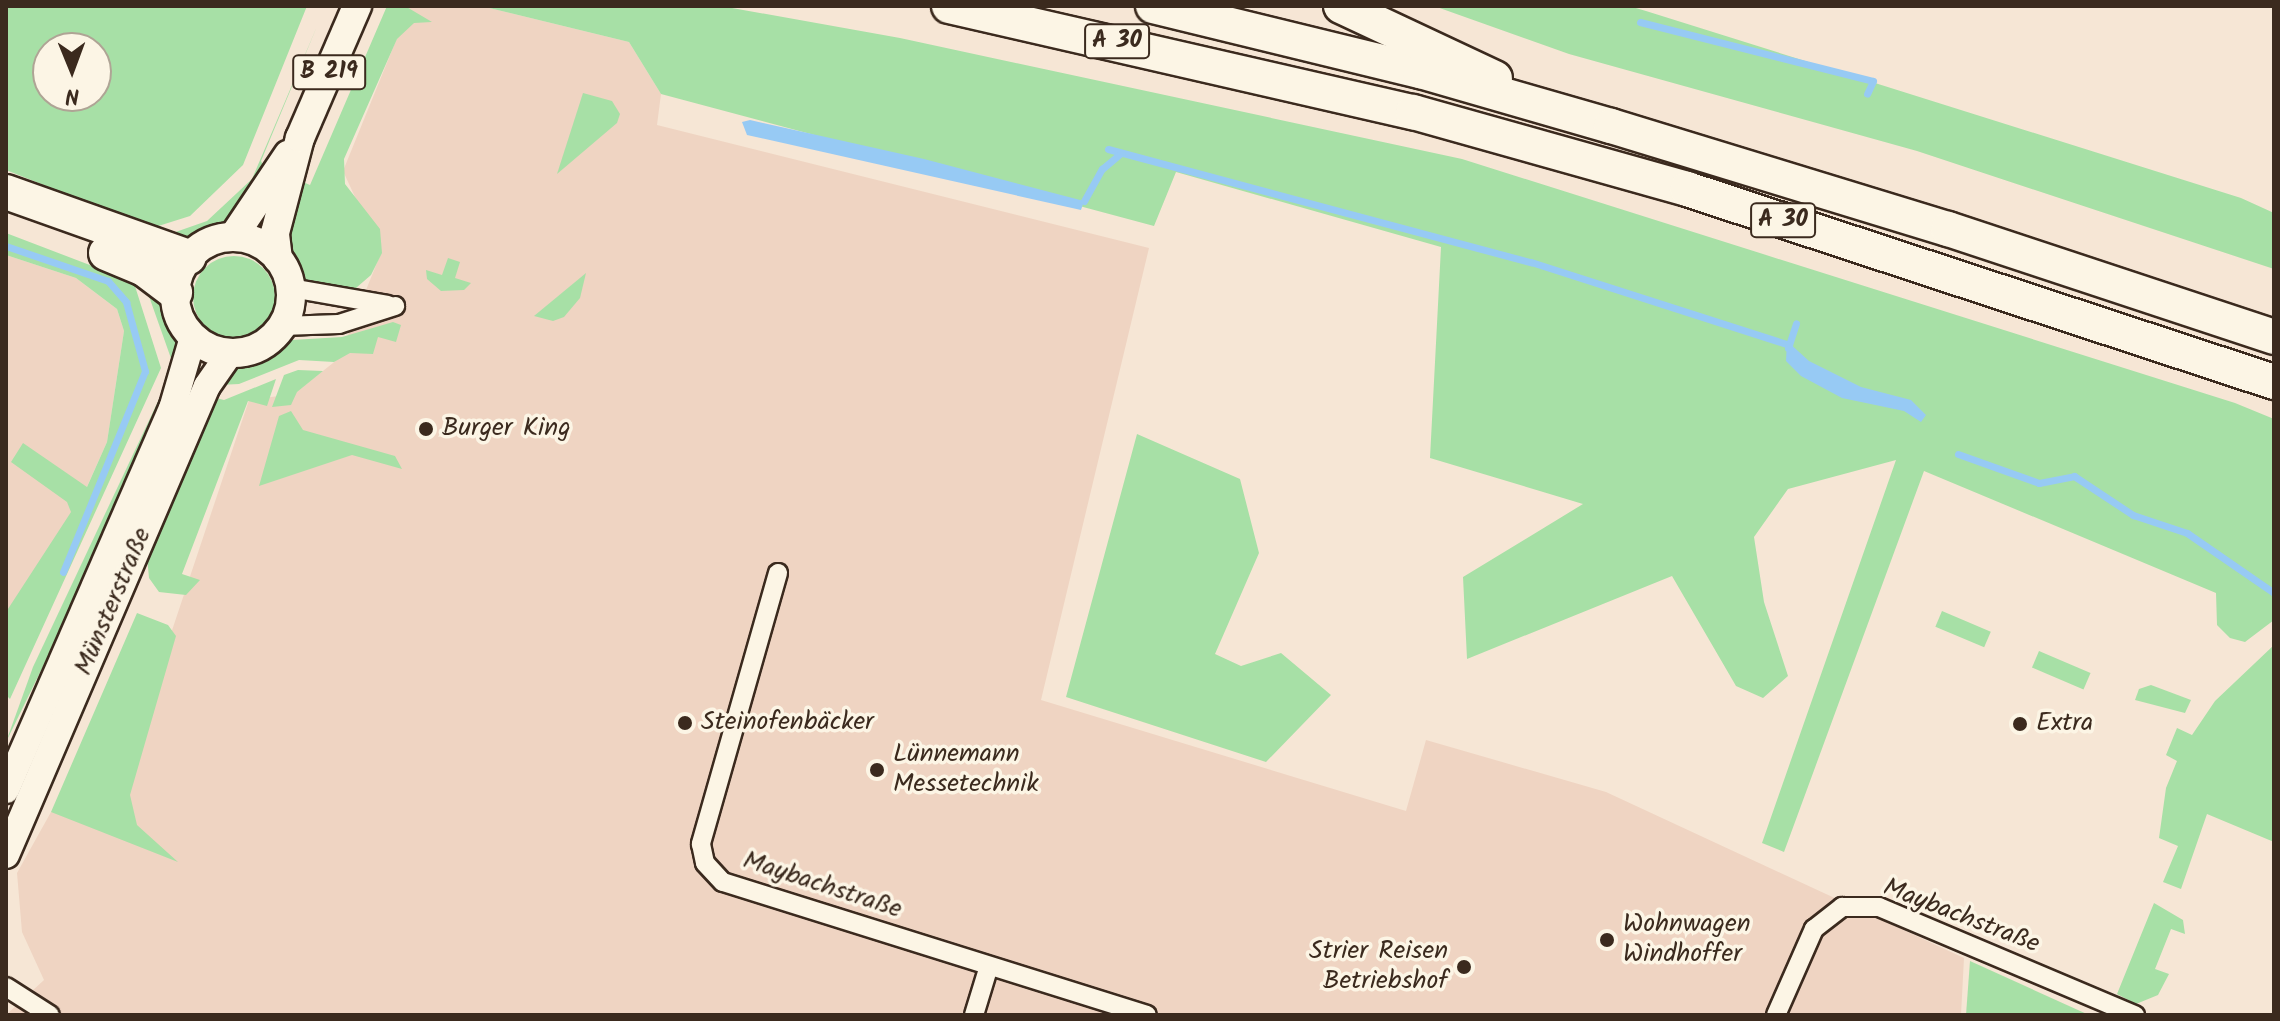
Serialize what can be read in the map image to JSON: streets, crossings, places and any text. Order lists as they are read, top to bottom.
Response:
{
  "streets": {
    "highway": ["A 30"],
    "main road": ["B 219", "Münsterstraße"],
    "street": ["Maybachstraße"]
  },
  "crossings": [
    ["B 219", "Münsterstraße"]
  ],
  "places": [
    "Burger King",
    "Steinofenbäcker",
    "Extra",
    "Lünnemann Messetechnik",
    "Wohnwagen Windhoffer",
    "Strier Reisen Betriebshof"
  ],
  "north": "bottom"
}
